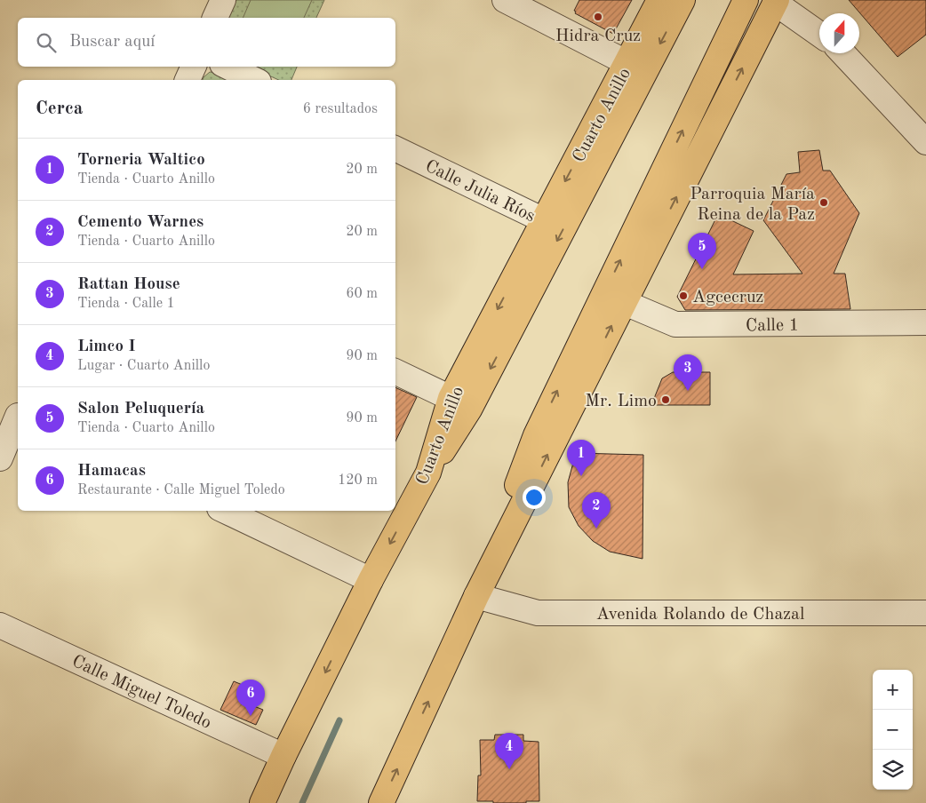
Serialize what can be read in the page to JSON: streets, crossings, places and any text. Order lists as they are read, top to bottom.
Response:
{
  "streets": {
    "highway": ["Cuarto Anillo"],
    "street": [
      "Calle Julia Ríos",
      "Calle 1",
      "Avenida Rolando de Chazal",
      "Calle Miguel Toledo"
    ]
  },
  "crossings": [
    ["Cuarto Anillo", "Calle Julia Ríos"],
    ["Cuarto Anillo", "Calle Miguel Toledo"]
  ],
  "places": [
    "Hidra Cruz",
    "Parroquia María Reina de la Paz",
    "Agcecruz",
    "Mr. Limo"
  ],
  "north": "top",
  "page": {
    "search": "Buscar aquí",
    "heading": ["Cerca", "6 resultados"],
    "list": [
      {
        "mark": "1",
        "name": "Torneria Waltico",
        "note": "Tienda · Cuarto Anillo",
        "value": "20 m"
      },
      {
        "mark": "2",
        "name": "Cemento Warnes",
        "note": "Tienda · Cuarto Anillo",
        "value": "20 m"
      },
      {
        "mark": "3",
        "name": "Rattan House",
        "note": "Tienda · Calle 1",
        "value": "60 m"
      },
      {
        "mark": "4",
        "name": "Limco I",
        "note": "Lugar · Cuarto Anillo",
        "value": "90 m"
      },
      {
        "mark": "5",
        "name": "Salon Peluquería",
        "note": "Tienda · Cuarto Anillo",
        "value": "90 m"
      },
      {
        "mark": "6",
        "name": "Hamacas",
        "note": "Restaurante · Calle Miguel Toledo",
        "value": "120 m"
      }
    ],
    "pins": [
      "5",
      "3",
      "1",
      "2",
      "6",
      "4"
    ],
    "map_buttons": ["+", "−"]
  }
}
